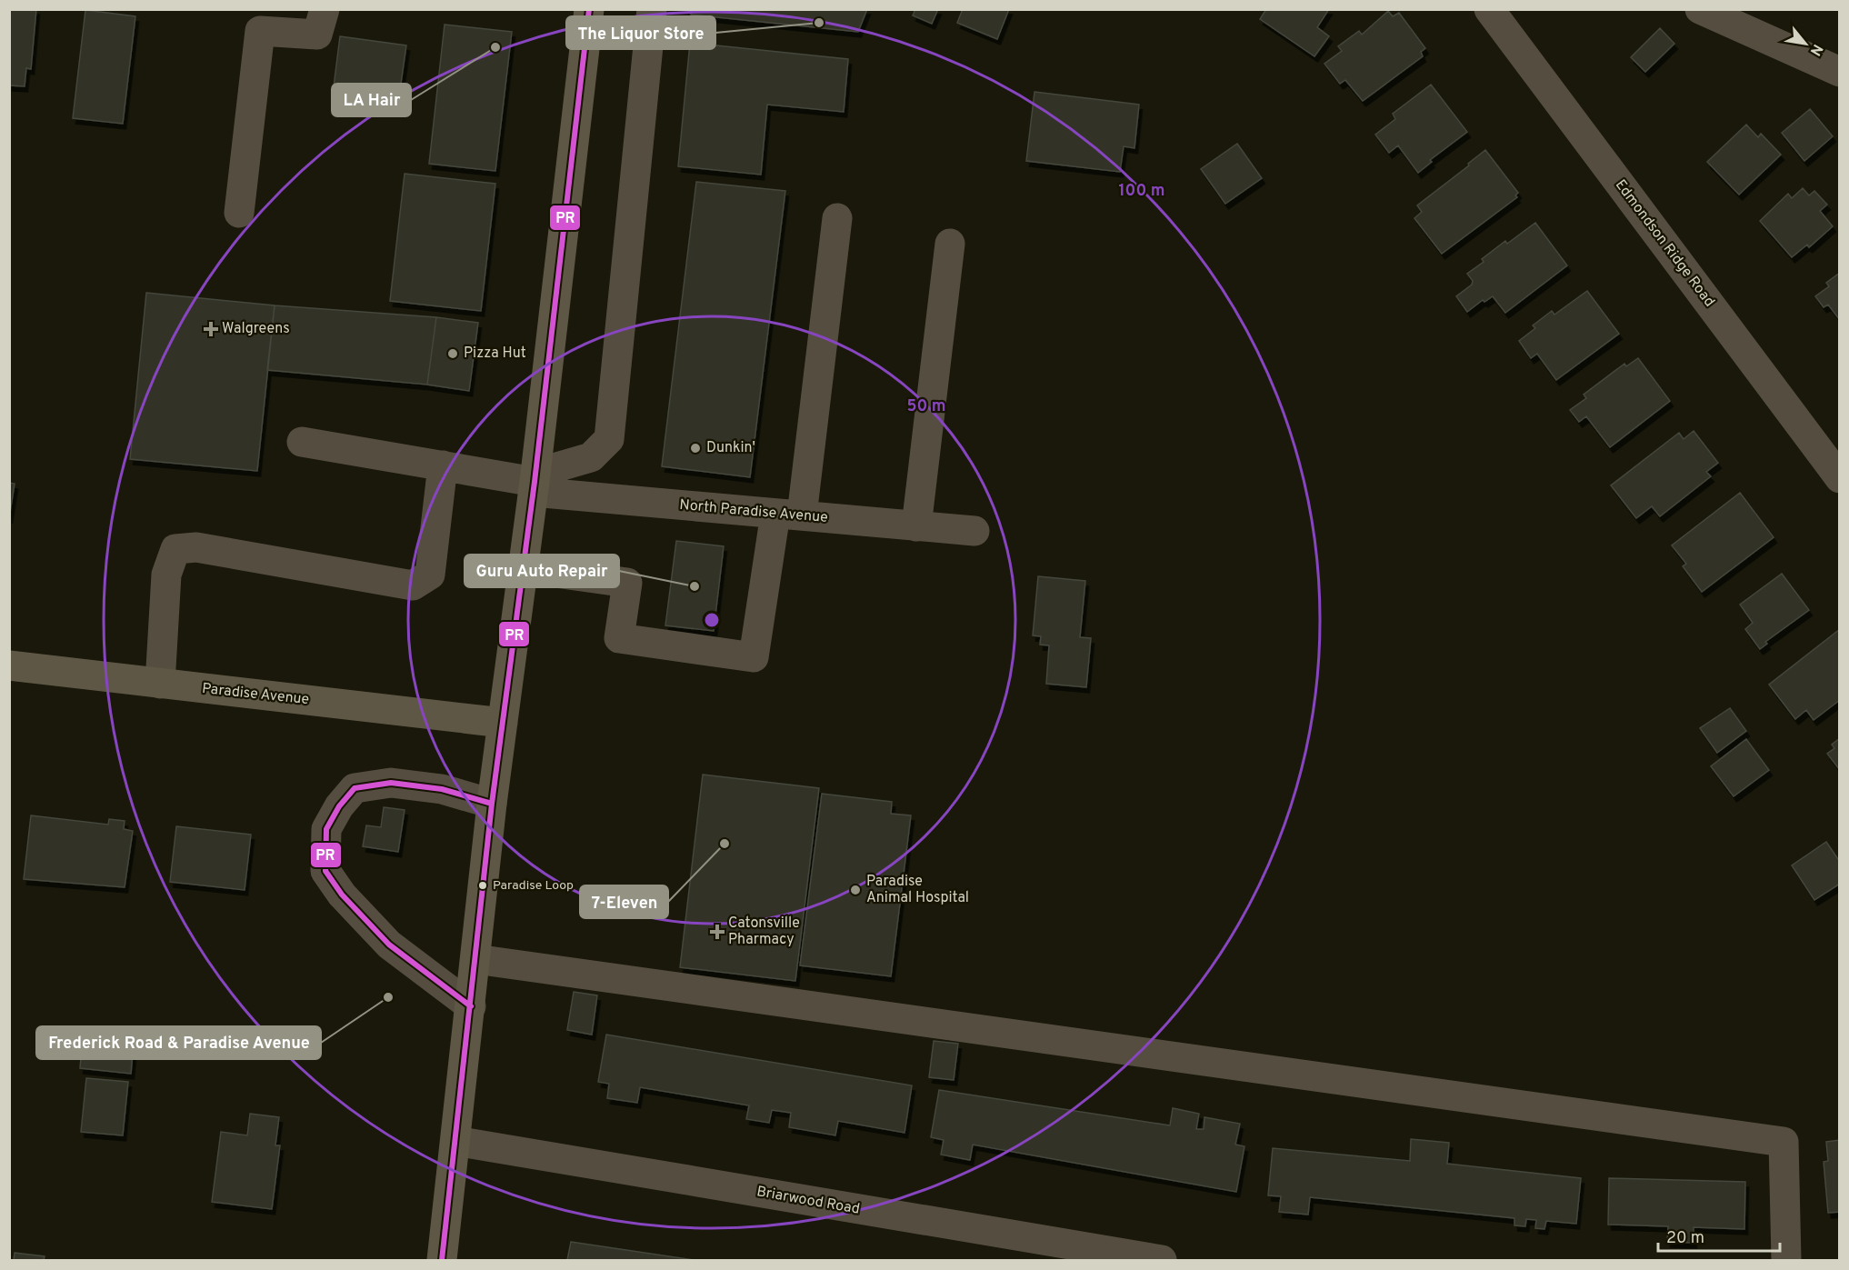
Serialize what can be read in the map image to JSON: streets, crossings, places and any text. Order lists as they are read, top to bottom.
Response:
{
  "streets": {
    "main road": ["Paradise Avenue"],
    "street": ["Edmondson Ridge Road", "North Paradise Avenue", "Briarwood Road"]
  },
  "places": {
    "other": [
      "The Liquor Store",
      "LA Hair",
      "Pizza Hut",
      "Dunkin'",
      "Guru Auto Repair",
      "7-Eleven",
      "Paradise Loop",
      "Paradise Animal Hospital",
      "Frederick Road & Paradise Avenue"
    ],
    "health": ["Walgreens", "Catonsville Pharmacy"]
  },
  "lines": ["transit line PR"],
  "scale_bar": "20 m",
  "north": "bottom right",
  "rings": ["100 m", "50 m"]
}
